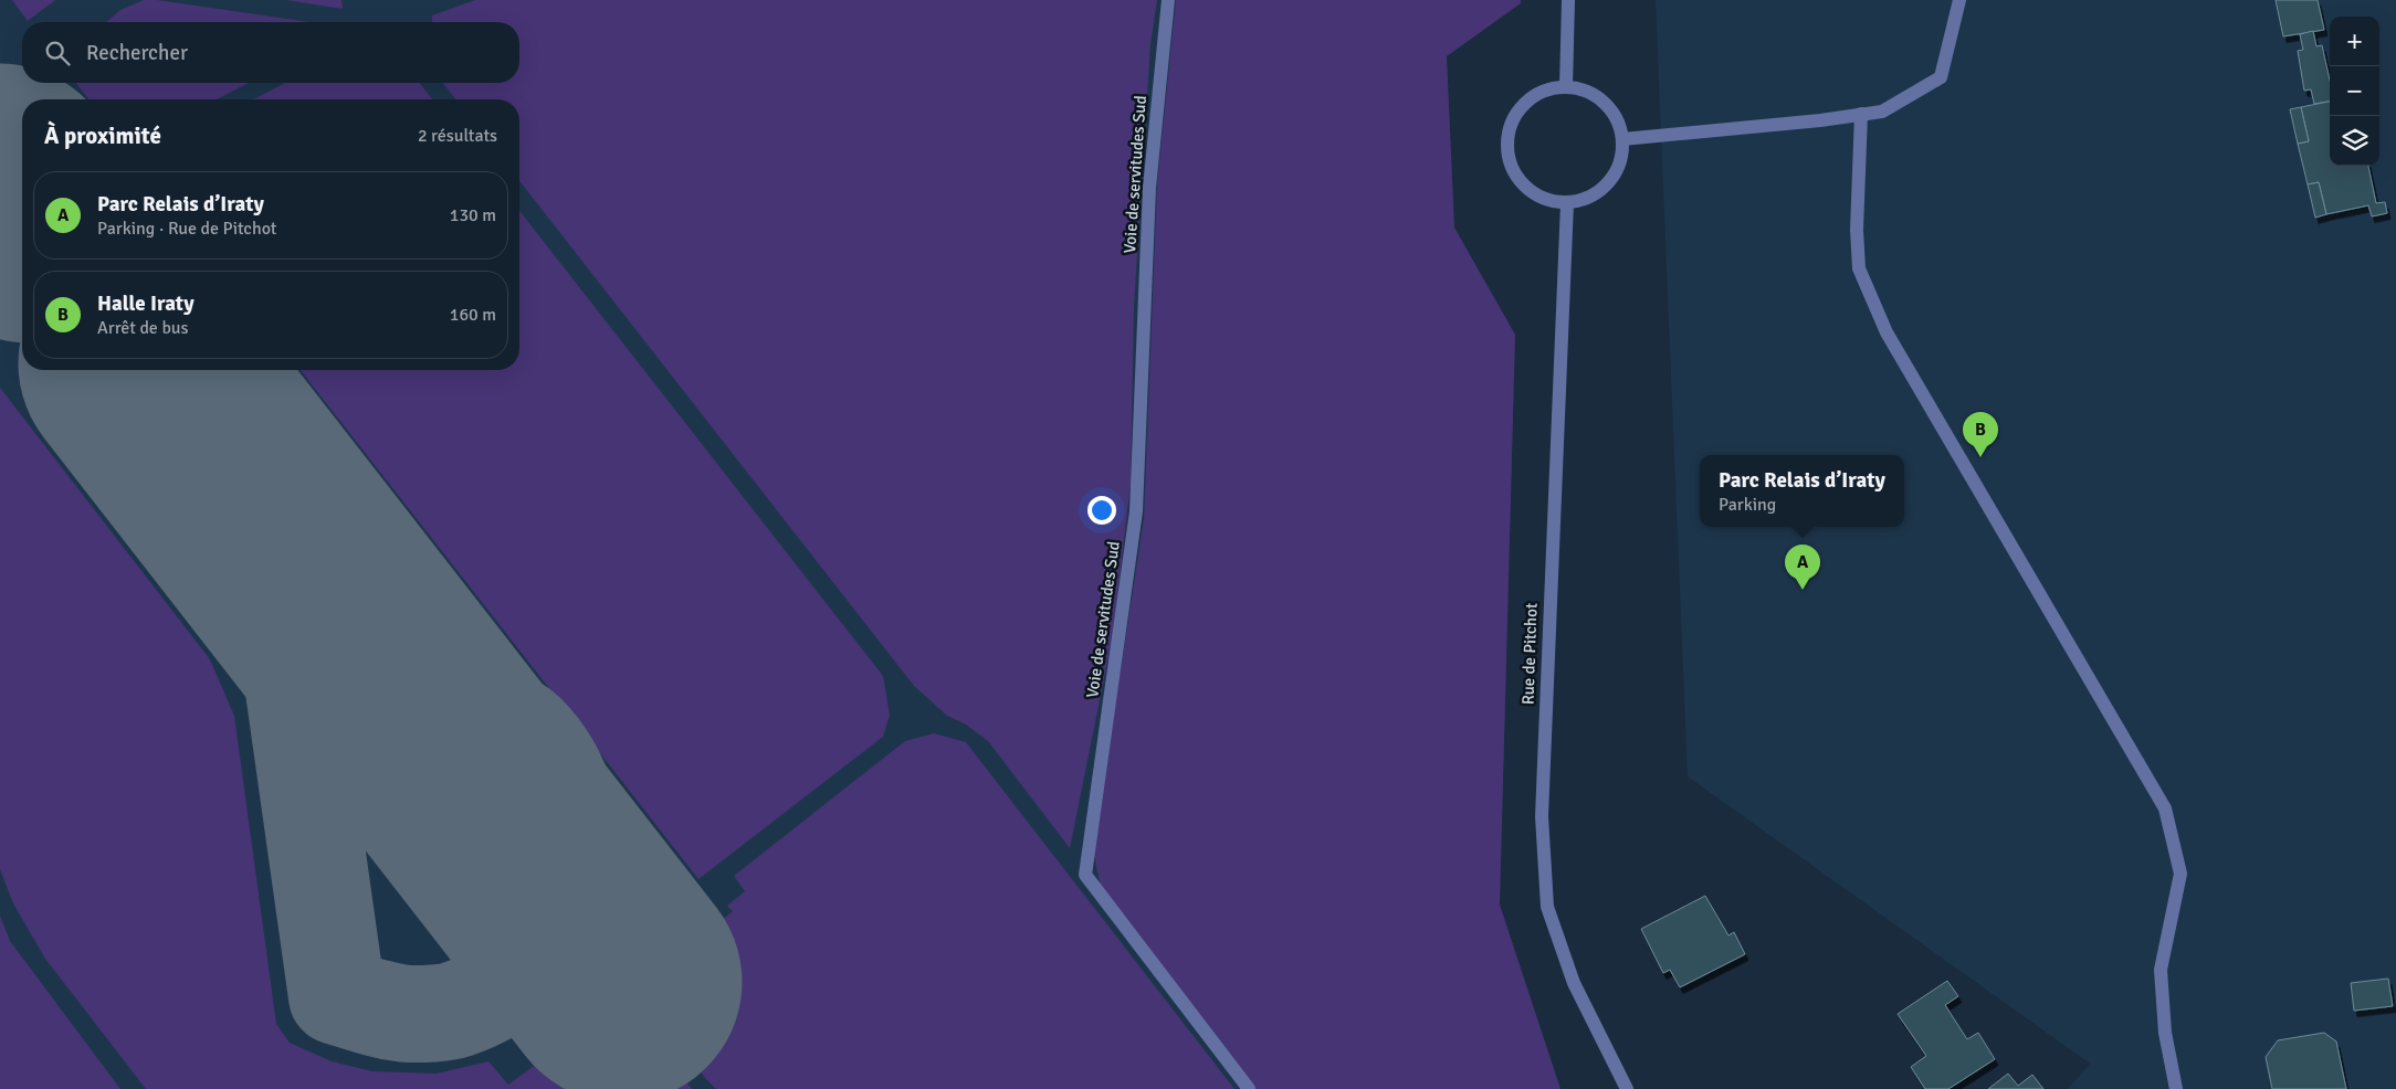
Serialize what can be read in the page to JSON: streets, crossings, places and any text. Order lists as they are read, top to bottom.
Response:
{
  "streets": {
    "street": ["Voie de servitudes Sud", "Rue de Pitchot"]
  },
  "page": {
    "map_buttons": ["+", "−"],
    "search": "Rechercher",
    "heading": ["À proximité", "2 résultats"],
    "list": [
      {
        "mark": "A",
        "name": "Parc Relais d’Iraty",
        "note": "Parking · Rue de Pitchot",
        "value": "130 m"
      },
      {
        "mark": "B",
        "name": "Halle Iraty",
        "note": "Arrêt de bus",
        "value": "160 m"
      }
    ],
    "pins": ["B", "A"],
    "popup": ["Parc Relais d’Iraty", "Parking"]
  }
}
